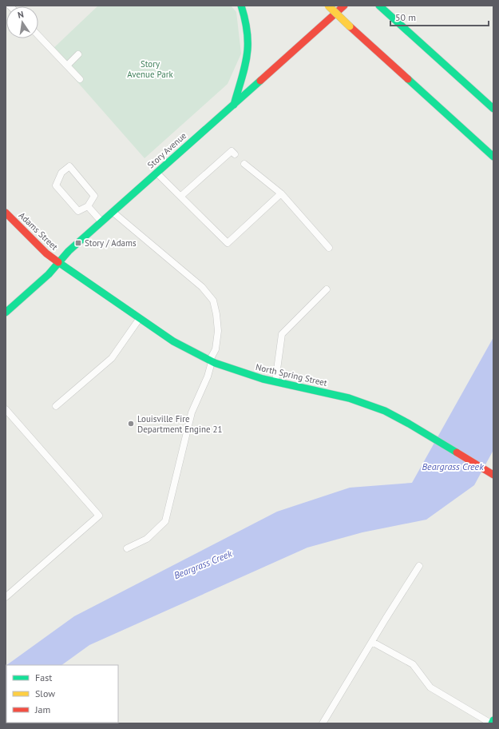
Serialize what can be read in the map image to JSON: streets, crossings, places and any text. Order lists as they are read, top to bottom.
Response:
{
  "streets": {
    "main road": ["Story Avenue", "Adams Street", "North Spring Street"]
  },
  "crossings": [
    ["Story Avenue", "Adams Street"],
    ["Story Avenue", "North Spring Street"],
    ["Adams Street", "North Spring Street"]
  ],
  "water": ["Beargrass Creek"],
  "parks": ["Story Avenue Park"],
  "places": {
    "transit": ["Story / Adams"],
    "other": ["Louisville Fire Department Engine 21"]
  },
  "legend": ["Fast", "Slow", "Jam"],
  "scale_bar": "50 m",
  "north": "top"
}
